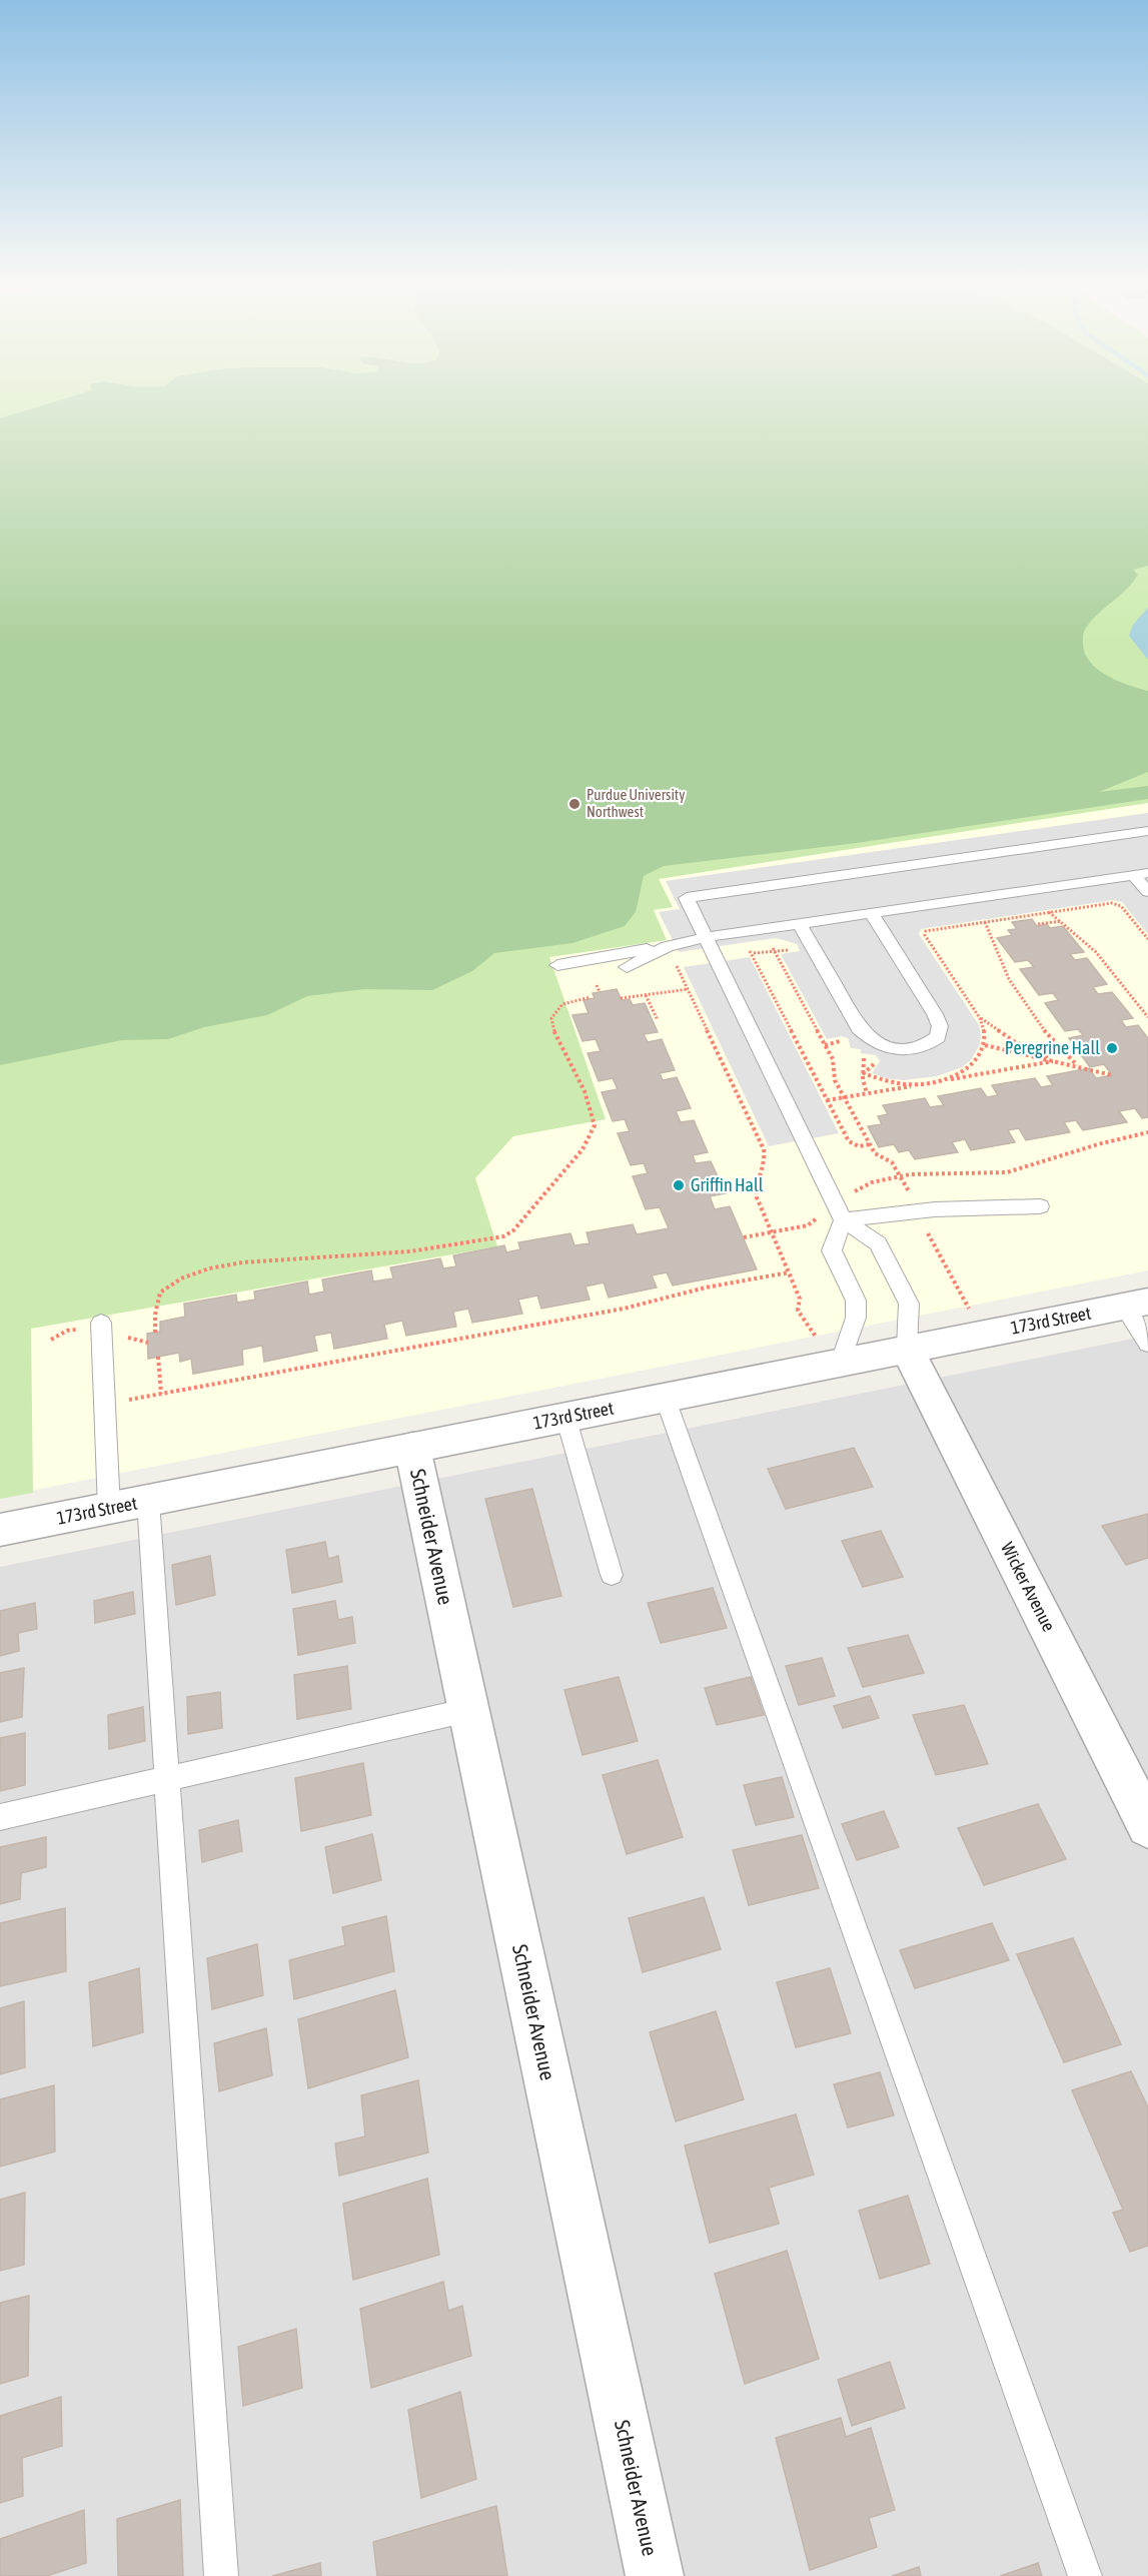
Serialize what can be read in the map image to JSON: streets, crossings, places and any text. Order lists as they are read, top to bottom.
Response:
{
  "streets": {
    "street": ["173rd Street", "Schneider Avenue", "Wicker Avenue"]
  },
  "crossings": [
    ["173rd Street", "Schneider Avenue"],
    ["173rd Street", "Wicker Avenue"]
  ],
  "places": ["Purdue University Northwest", "Peregrine Hall", "Griffin Hall"]
}
